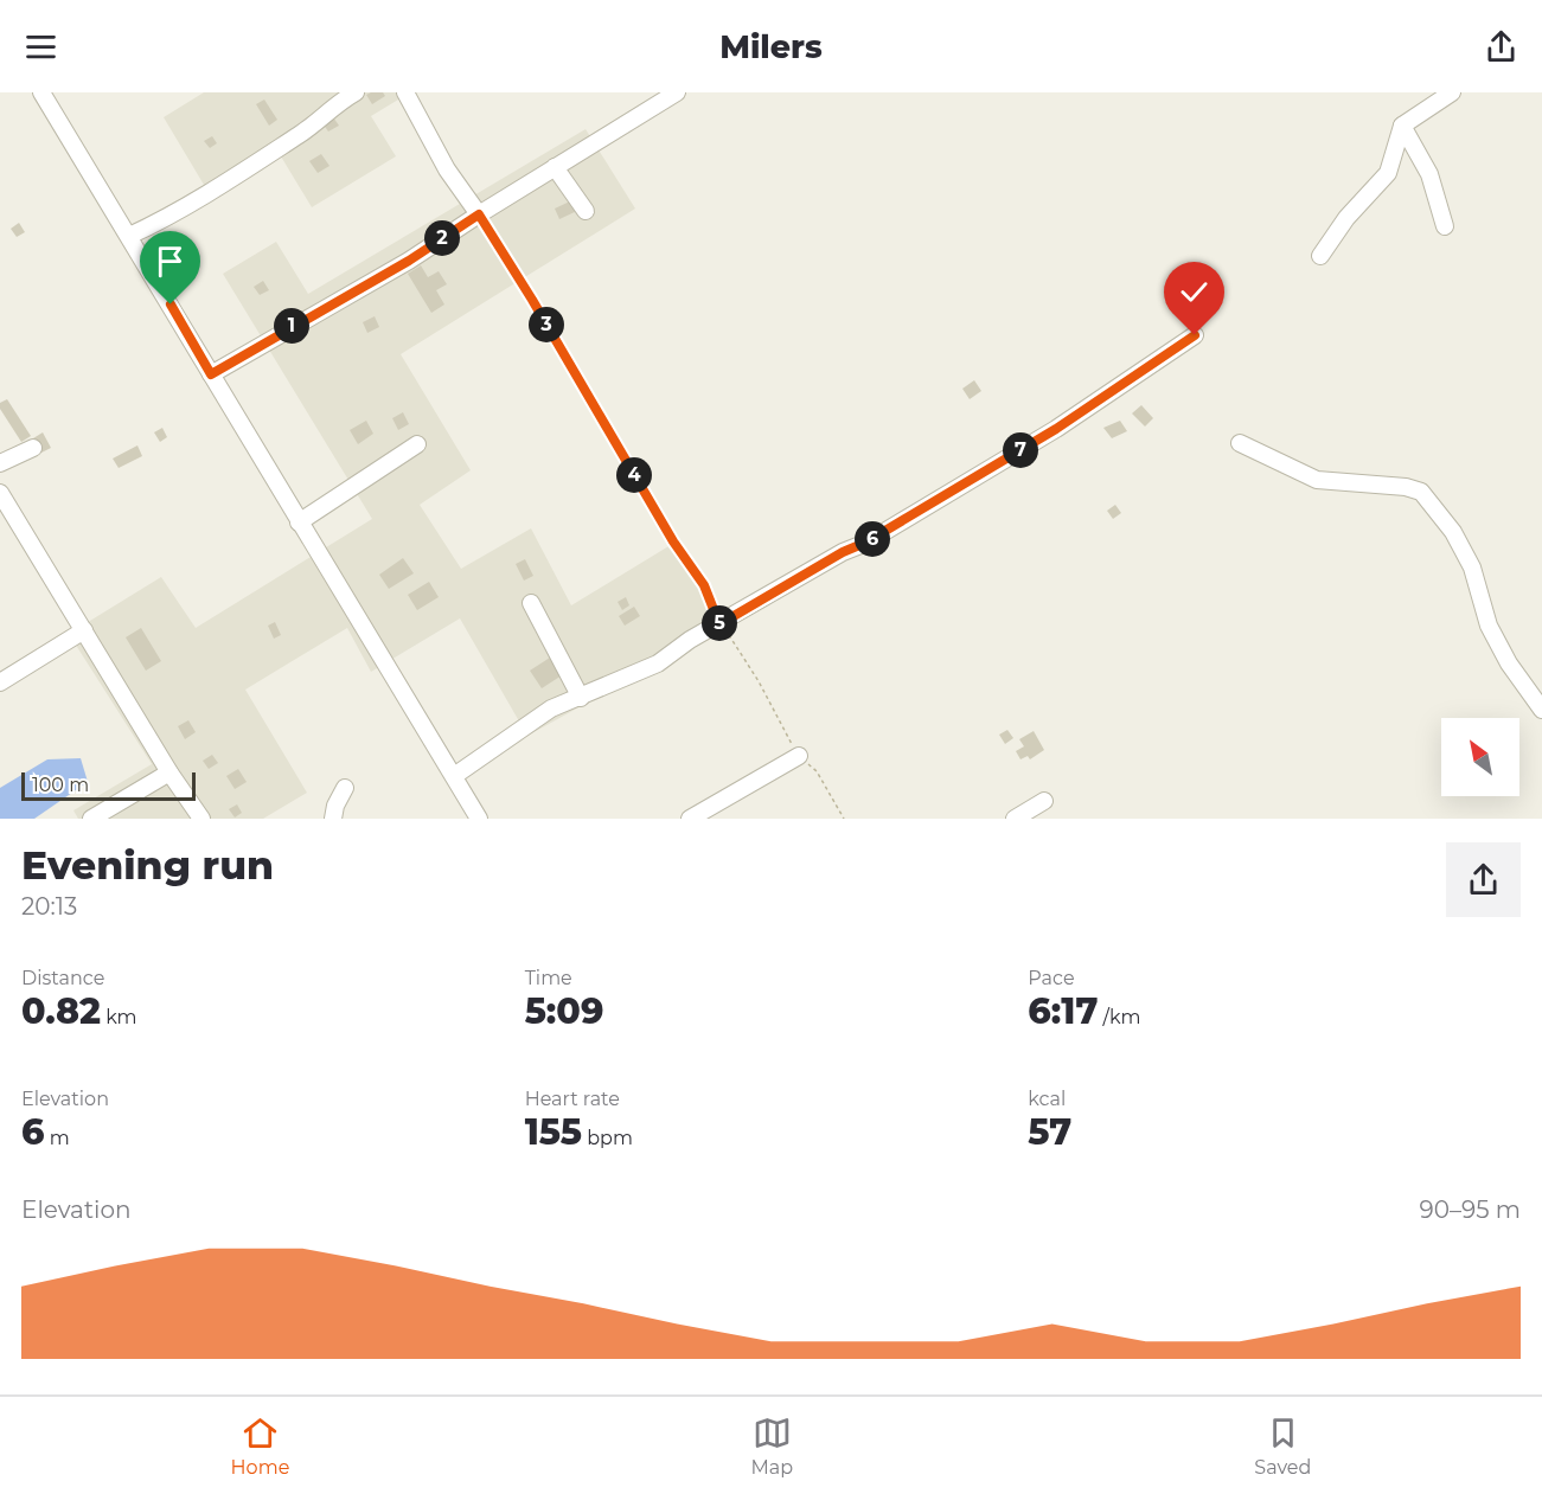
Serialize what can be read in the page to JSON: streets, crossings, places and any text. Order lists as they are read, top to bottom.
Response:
{
  "scale_bar": "100 m",
  "north": "top left",
  "page": {
    "header": "Milers",
    "pins": [
      "2",
      "3",
      "1",
      "7",
      "4",
      "6",
      "5"
    ],
    "scale": "100 m",
    "heading": ["Evening run", "20:13"],
    "stats": [
      ["Distance", "0.82 km"],
      ["Time", "5:09"],
      ["Pace", "6:17 /km"],
      ["Elevation", "6 m"],
      ["Heart rate", "155 bpm"],
      ["kcal", "57"]
    ],
    "chart": ["Elevation", "90–95 m"],
    "tabs": ["Home", "Map", "Saved"]
  }
}
